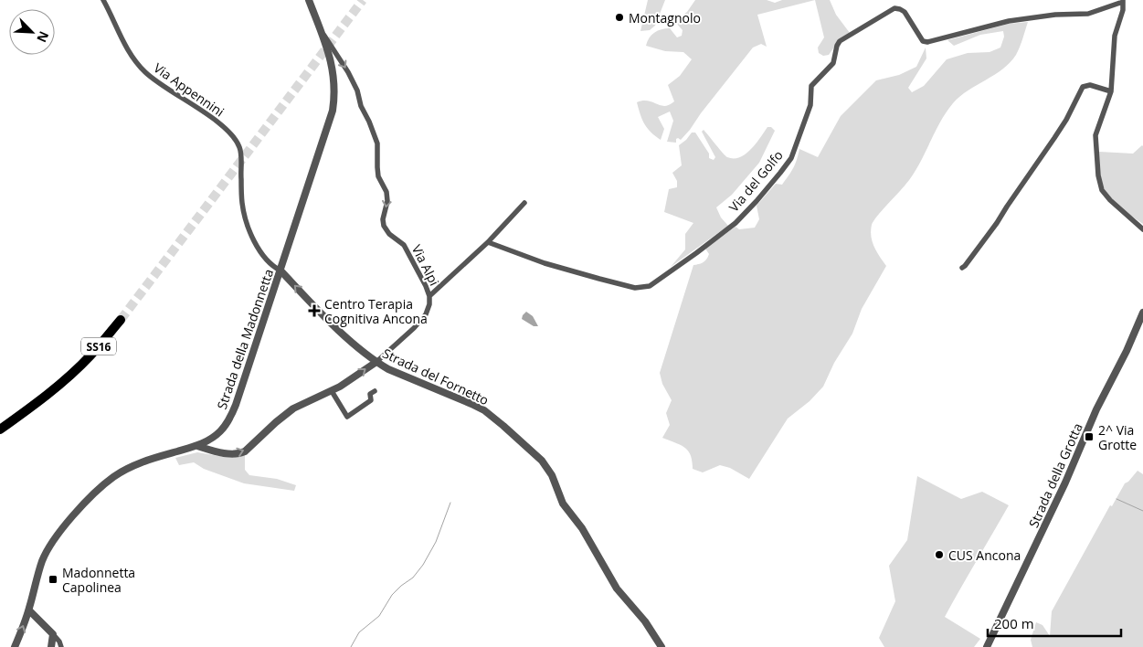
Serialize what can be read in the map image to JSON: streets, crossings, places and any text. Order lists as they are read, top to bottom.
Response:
{
  "streets": {
    "highway": ["SS16"],
    "street": [
      "Via Appennini",
      "Via del Golfo",
      "Via Alpi",
      "Strada della Madonnetta",
      "Strada del Fornetto",
      "Strada della Grotta"
    ]
  },
  "crossings": [
    ["Via Appennini", "Strada della Madonnetta"],
    ["Via Appennini", "Strada del Fornetto"],
    ["Via Alpi", "Strada della Madonnetta"],
    ["Via Alpi", "Strada del Fornetto"],
    ["Strada della Madonnetta", "Strada del Fornetto"]
  ],
  "places": {
    "other": ["Montagnolo", "CUS Ancona"],
    "health": ["Centro Terapia Cognitiva Ancona"],
    "transit": ["2^ Via Grotte", "Madonnetta Capolinea"]
  },
  "scale_bar": "200 m",
  "north": "bottom right"
}
